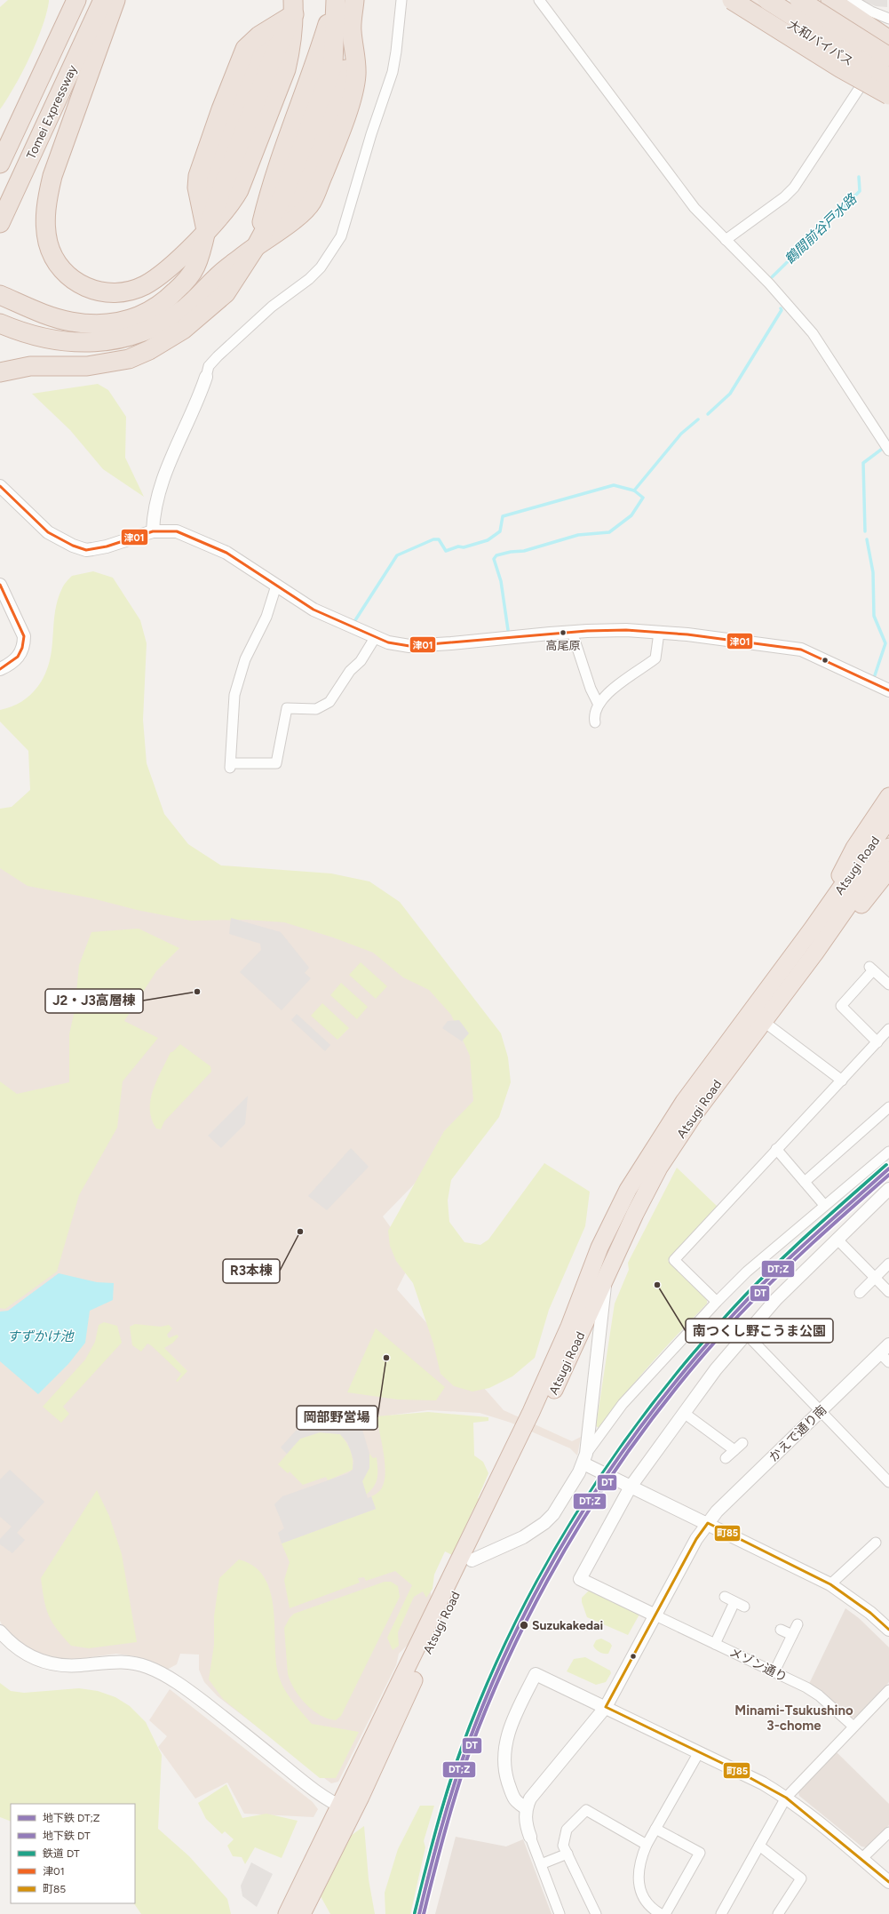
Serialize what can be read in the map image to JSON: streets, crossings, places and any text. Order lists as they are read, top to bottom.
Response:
{
  "streets": {
    "highway": ["大和バイパス", "Tomei Expressway", "Atsugi Road"],
    "street": ["かえで通り南", "メゾン通り"]
  },
  "crossings": [
    ["かえで通り南", "メゾン通り"]
  ],
  "districts": ["Minami-Tsukushino 3-chome"],
  "water": ["鶴間前谷戸水路", "すずかけ池"],
  "places": [
    "高尾原",
    "J2・J3高層棟",
    "R3本棟",
    "南つくし野こうま公園",
    "岡部野営場",
    "Suzukakedai"
  ],
  "lines": [
    "transit line 津01",
    "rail line DT",
    "metro line DT;Z",
    "metro line DT",
    "transit line 町85"
  ],
  "legend": [
    "地下鉄 DT;Z",
    "地下鉄 DT",
    "鉄道 DT",
    "津01",
    "町85"
  ]
}
